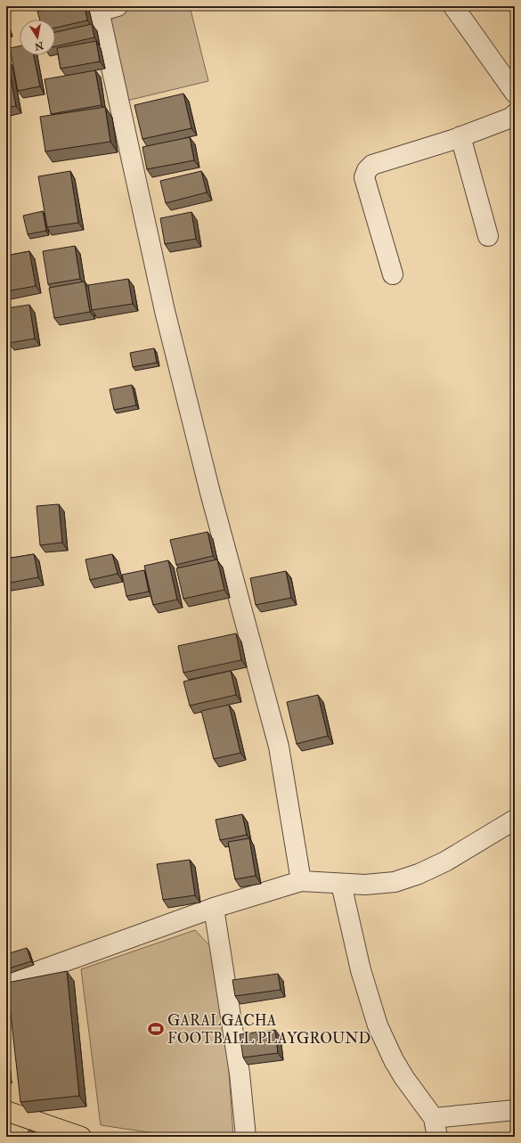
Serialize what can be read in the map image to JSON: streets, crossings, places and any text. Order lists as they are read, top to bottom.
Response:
{
  "places": {
    "sports": ["GARALGACHA FOOTBALL PLAYGROUND"]
  },
  "north": "bottom"
}
